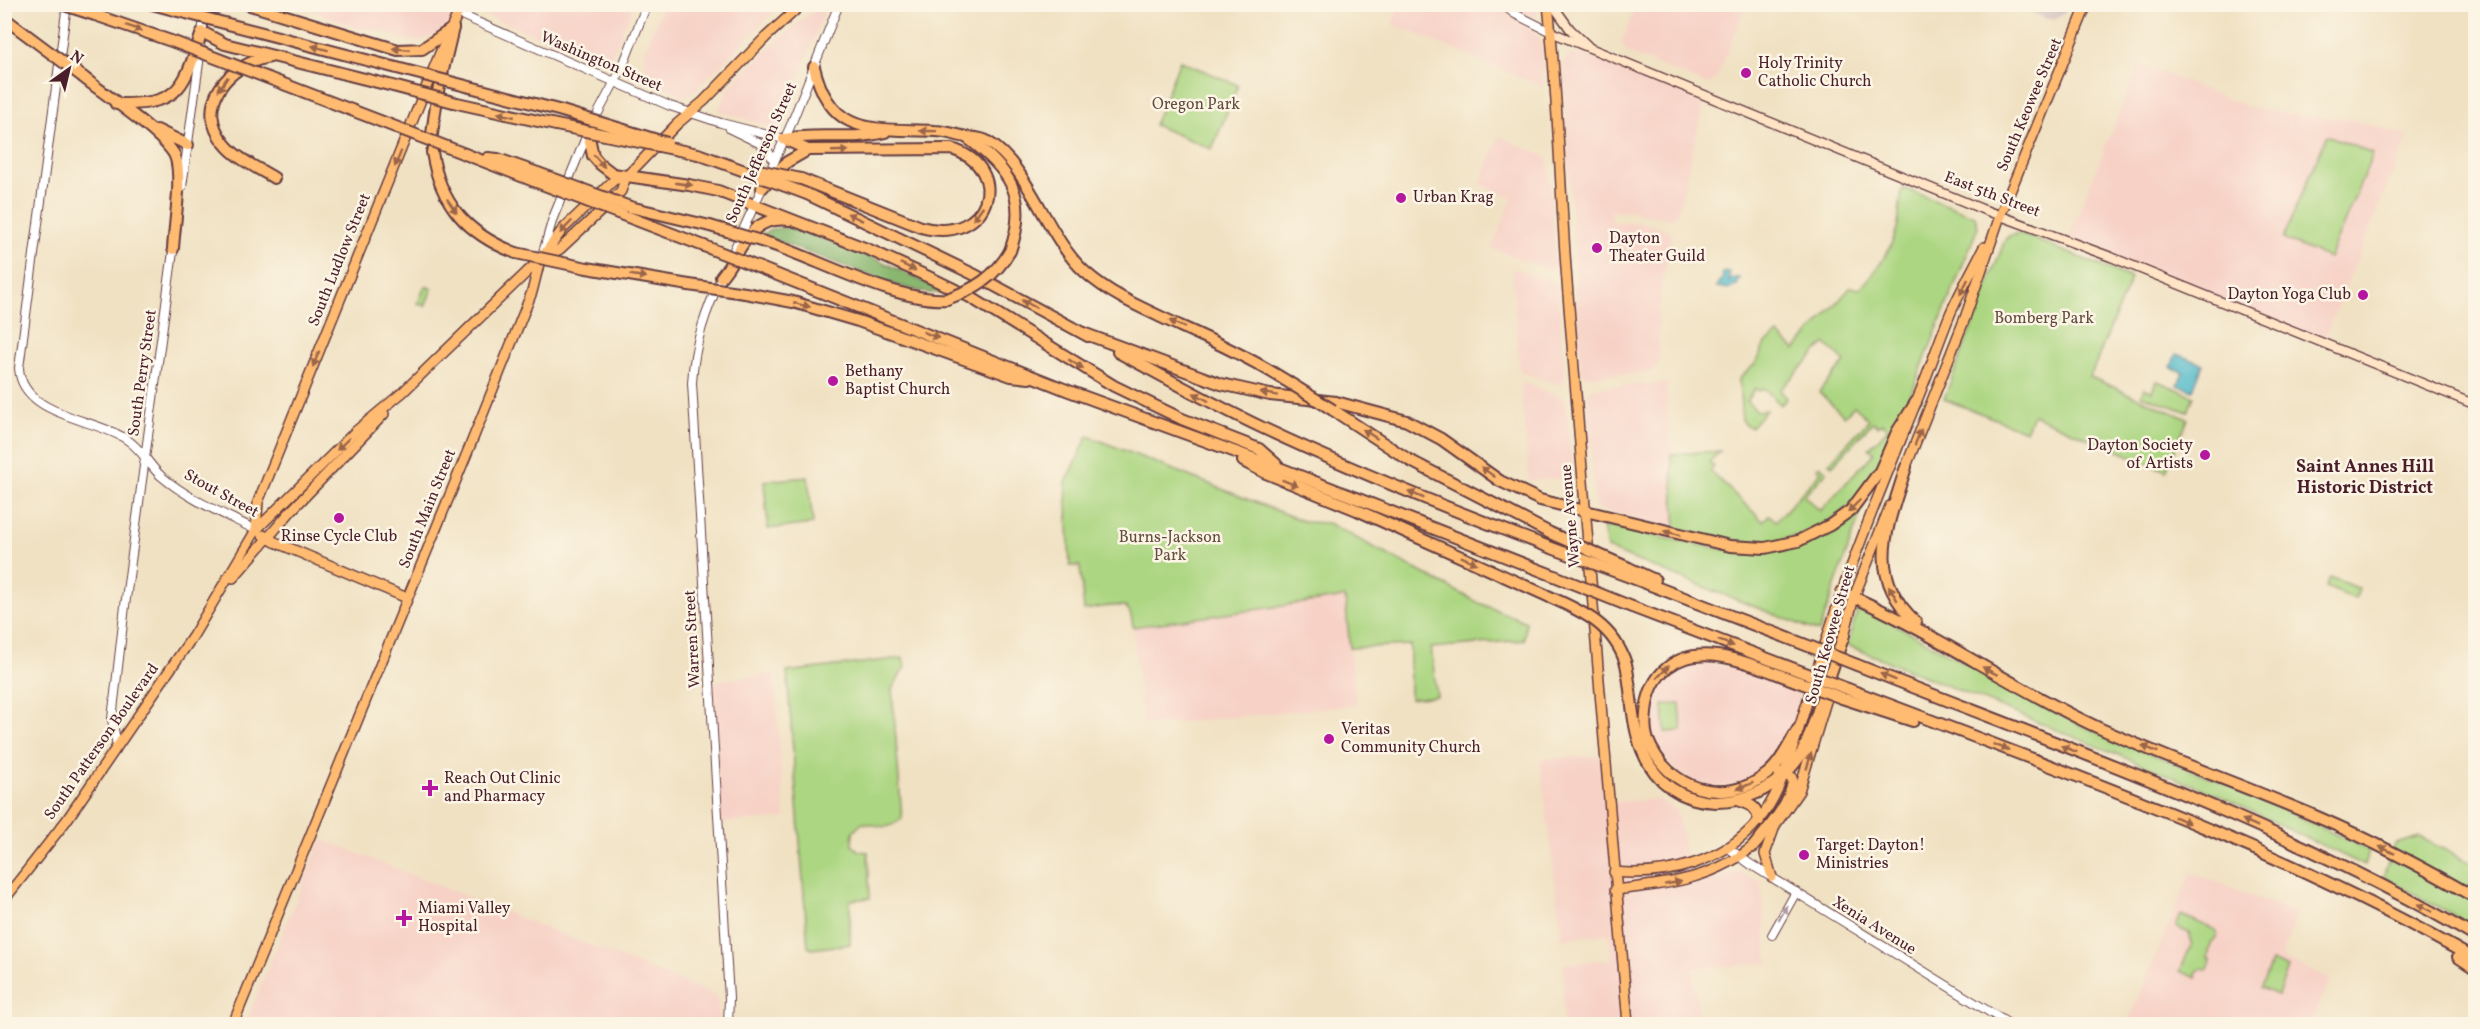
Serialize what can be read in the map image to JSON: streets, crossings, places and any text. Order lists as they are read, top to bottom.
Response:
{
  "streets": {
    "main road": [
      "South Keowee Street",
      "East 5th Street",
      "South Ludlow Street",
      "Stout Street",
      "South Main Street",
      "Wayne Avenue",
      "South Patterson Boulevard"
    ],
    "street": [
      "Washington Street",
      "South Jefferson Street",
      "South Perry Street",
      "Warren Street",
      "Xenia Avenue"
    ]
  },
  "crossings": [
    ["Washington Street", "South Ludlow Street"],
    ["Washington Street", "South Main Street"],
    ["Washington Street", "South Patterson Boulevard"],
    ["South Keowee Street", "East 5th Street"],
    ["South Keowee Street", "Wayne Avenue"],
    ["South Keowee Street", "Xenia Avenue"],
    ["South Jefferson Street", "Warren Street"],
    ["East 5th Street", "Wayne Avenue"],
    ["South Ludlow Street", "Stout Street"],
    ["South Ludlow Street", "South Patterson Boulevard"],
    ["South Perry Street", "Stout Street"],
    ["South Perry Street", "South Patterson Boulevard"],
    ["Stout Street", "South Main Street"],
    ["Stout Street", "South Patterson Boulevard"],
    ["South Main Street", "South Patterson Boulevard"]
  ],
  "one_way": ["South Ludlow Street"],
  "districts": ["Saint Annes Hill Historic District"],
  "parks": ["Oregon Park", "Bomberg Park", "Burns-Jackson Park"],
  "places": {
    "other": [
      "Holy Trinity Catholic Church",
      "Urban Krag",
      "Dayton Theater Guild",
      "Dayton Yoga Club",
      "Bethany Baptist Church",
      "Dayton Society of Artists",
      "Rinse Cycle Club",
      "Veritas Community Church",
      "Target: Dayton! Ministries"
    ],
    "health": ["Reach Out Clinic and Pharmacy", "Miami Valley Hospital"]
  },
  "north": "top right"
}
